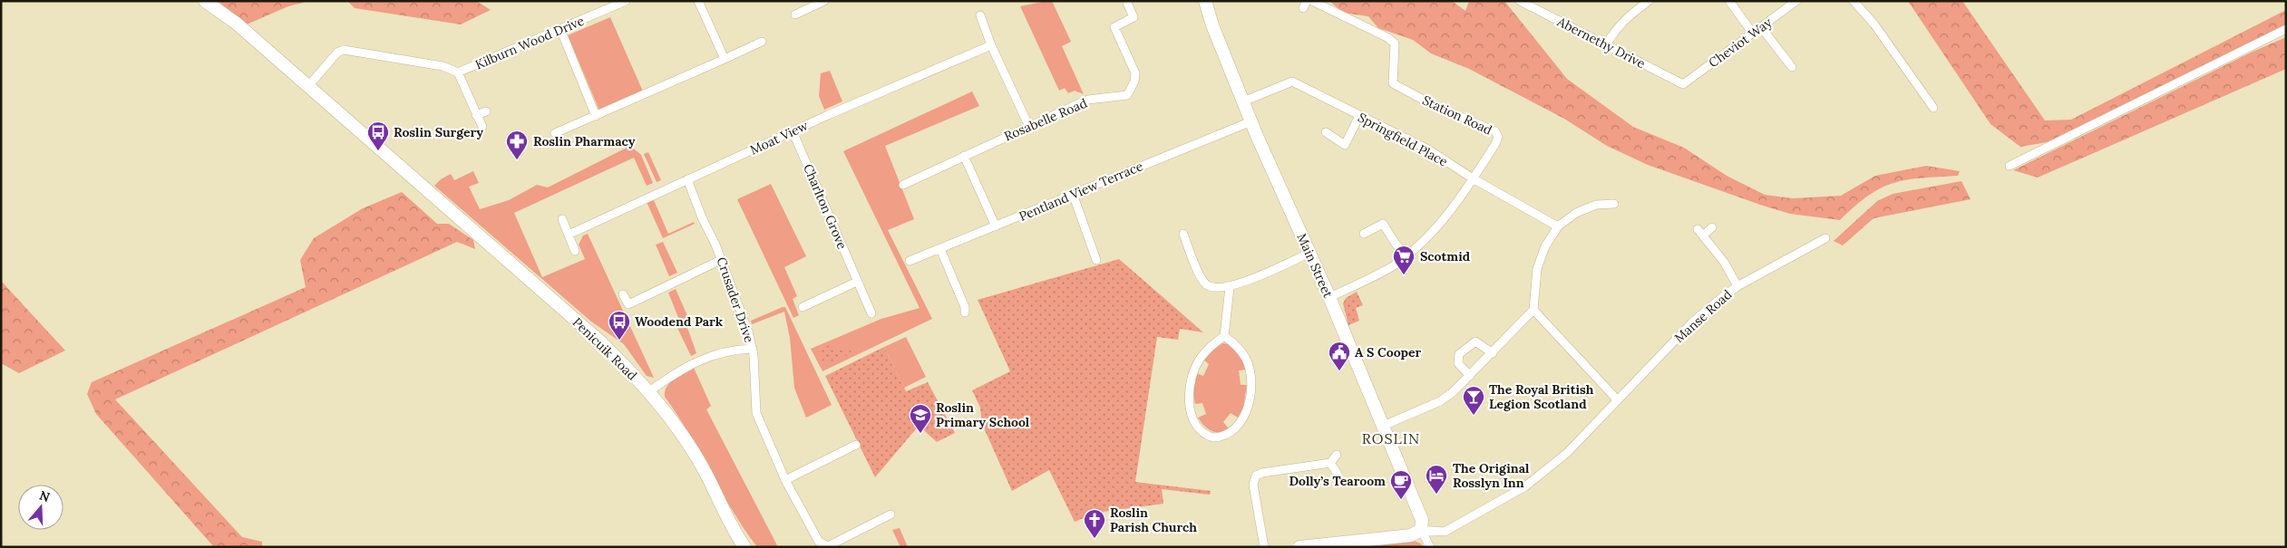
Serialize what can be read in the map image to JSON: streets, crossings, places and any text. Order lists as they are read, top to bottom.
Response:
{
  "streets": {
    "main road": ["Main Street", "Penicuik Road"],
    "street": [
      "Kilburn Wood Drive",
      "Abernethy Drive",
      "Cheviot Way",
      "Station Road",
      "Rosabelle Road",
      "Moat View",
      "Springfield Place",
      "Pentland View Terrace",
      "Charlton Grove",
      "Crusader Drive",
      "Manse Road"
    ]
  },
  "crossings": [
    ["Abernethy Drive", "Cheviot Way"],
    ["Station Road", "Springfield Place"],
    ["Station Road", "Main Street"],
    ["Moat View", "Charlton Grove"],
    ["Moat View", "Crusader Drive"],
    ["Springfield Place", "Main Street"],
    ["Pentland View Terrace", "Main Street"],
    ["Main Street", "Manse Road"]
  ],
  "districts": ["ROSLIN"],
  "places": {
    "bus stop": ["Roslin Surgery", "Woodend Park"],
    "pharmacy": ["Roslin Pharmacy"],
    "supermarket": ["Scotmid"],
    "public building": ["A S Cooper"],
    "bar": ["The Royal British Legion Scotland"],
    "school or university": ["Roslin Primary School"],
    "hotel": ["The Original Rosslyn Inn"],
    "cafe": ["Dolly’s Tearoom"],
    "church": ["Roslin Parish Church"]
  },
  "north": "top"
}
